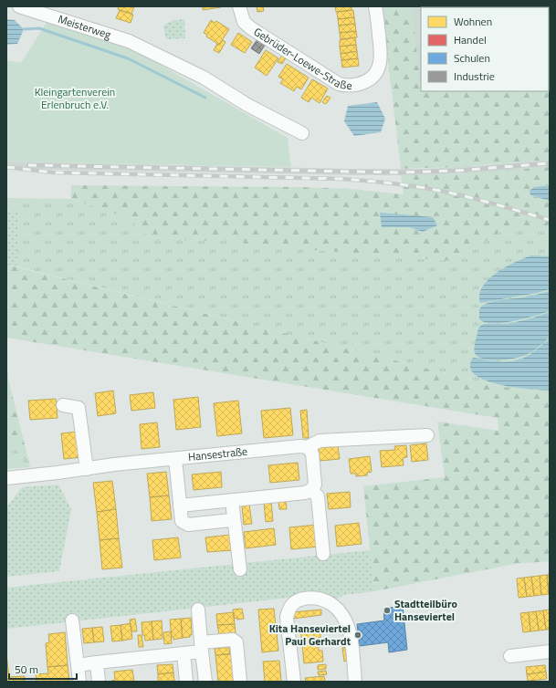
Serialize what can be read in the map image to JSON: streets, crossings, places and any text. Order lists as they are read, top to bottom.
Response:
{
  "streets": {
    "street": ["Meisterweg", "Gebrüder-Loewe-Straße", "Hansestraße"]
  },
  "parks": ["Kleingartenverein Erlenbruch e.V."],
  "places": ["Stadtteilbüro Hanseviertel", "Kita Hanseviertel Paul Gerhardt"],
  "legend": [
    "Wohnen",
    "Handel",
    "Schulen",
    "Industrie"
  ],
  "scale_bar": "50 m"
}
